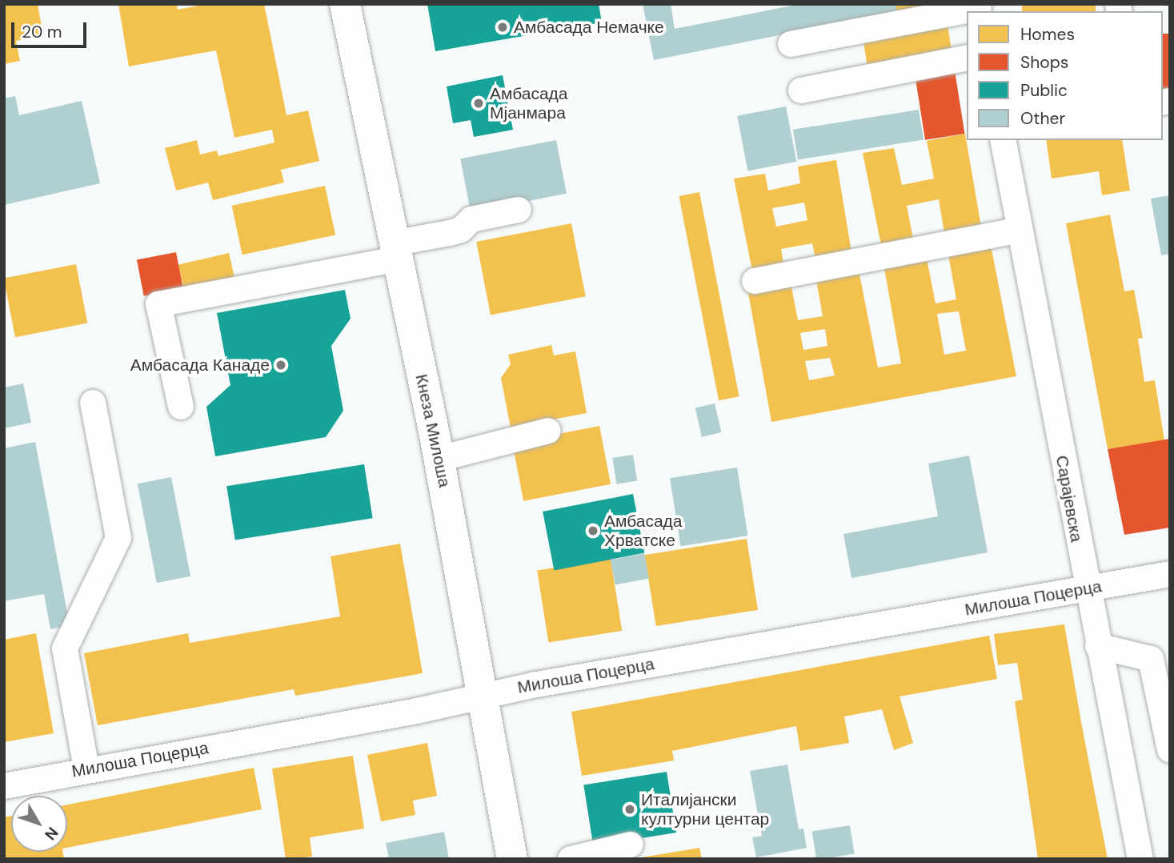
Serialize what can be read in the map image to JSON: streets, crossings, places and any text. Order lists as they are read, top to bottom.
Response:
{
  "streets": {
    "main road": ["Кнеза Милоша"],
    "street": ["Сарајевска", "Милоша Поцерца"]
  },
  "crossings": [
    ["Кнеза Милоша", "Милоша Поцерца"],
    ["Сарајевска", "Милоша Поцерца"]
  ],
  "places": [
    "Амбасада Немачке",
    "Амбасада Мјанмара",
    "Амбасада Канаде",
    "Амбасада Хрватске",
    "Италијански културни центар"
  ],
  "legend": [
    "Homes",
    "Shops",
    "Public",
    "Other"
  ],
  "scale_bar": "20 m",
  "north": "bottom right"
}
